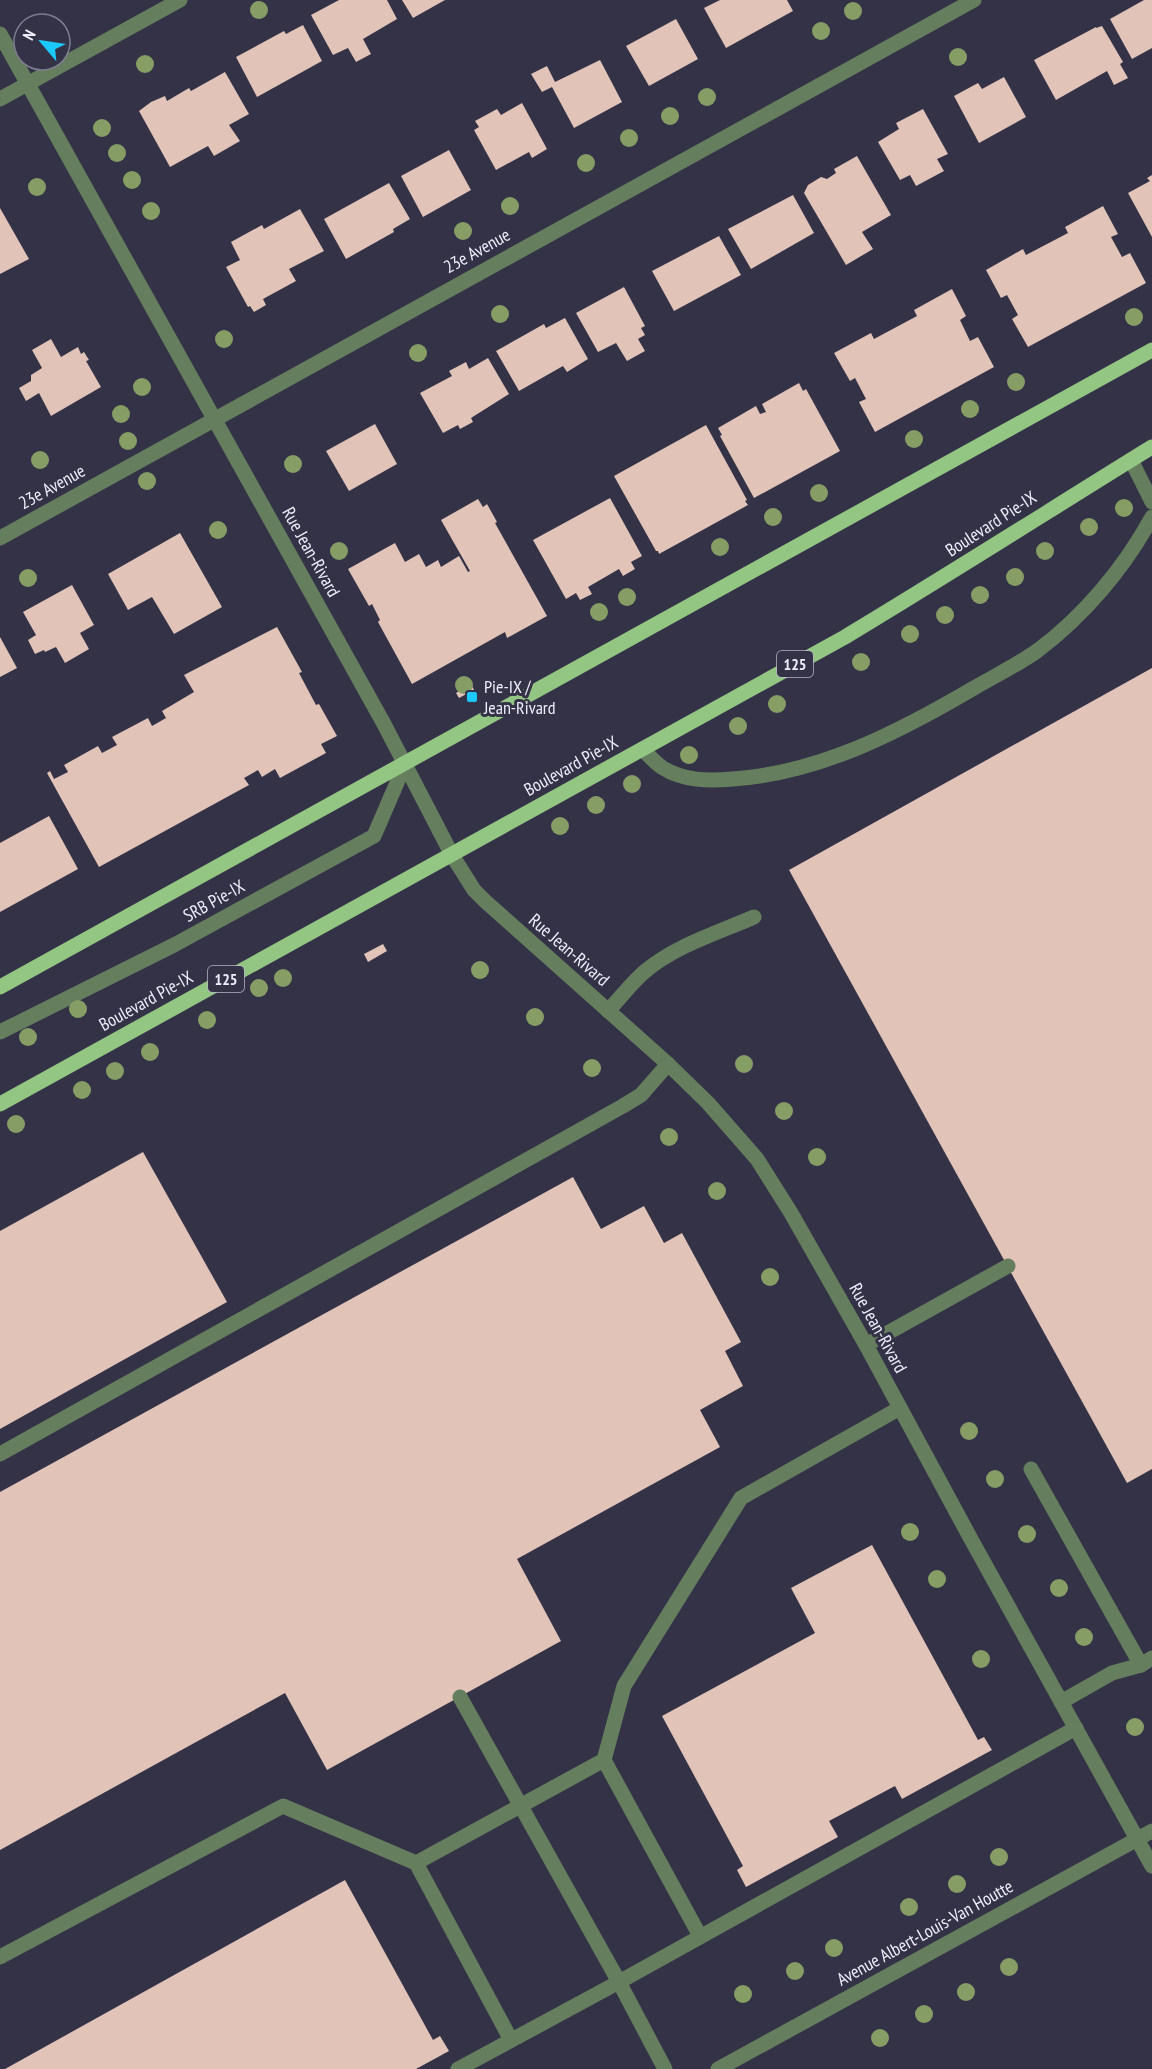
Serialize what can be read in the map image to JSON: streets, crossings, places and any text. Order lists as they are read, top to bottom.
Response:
{
  "streets": {
    "main road": ["Boulevard Pie-IX", "125"],
    "street": [
      "23e Avenue",
      "Rue Jean-Rivard",
      "SRB Pie-IX",
      "Avenue Albert-Louis-Van Houtte"
    ]
  },
  "crossings": [
    ["23e Avenue", "Rue Jean-Rivard"],
    ["Boulevard Pie-IX", "Rue Jean-Rivard"],
    ["Rue Jean-Rivard", "SRB Pie-IX"],
    ["Rue Jean-Rivard", "Avenue Albert-Louis-Van Houtte"]
  ],
  "places": {
    "transit": ["Pie-IX / Jean-Rivard"]
  },
  "north": "top left"
}
